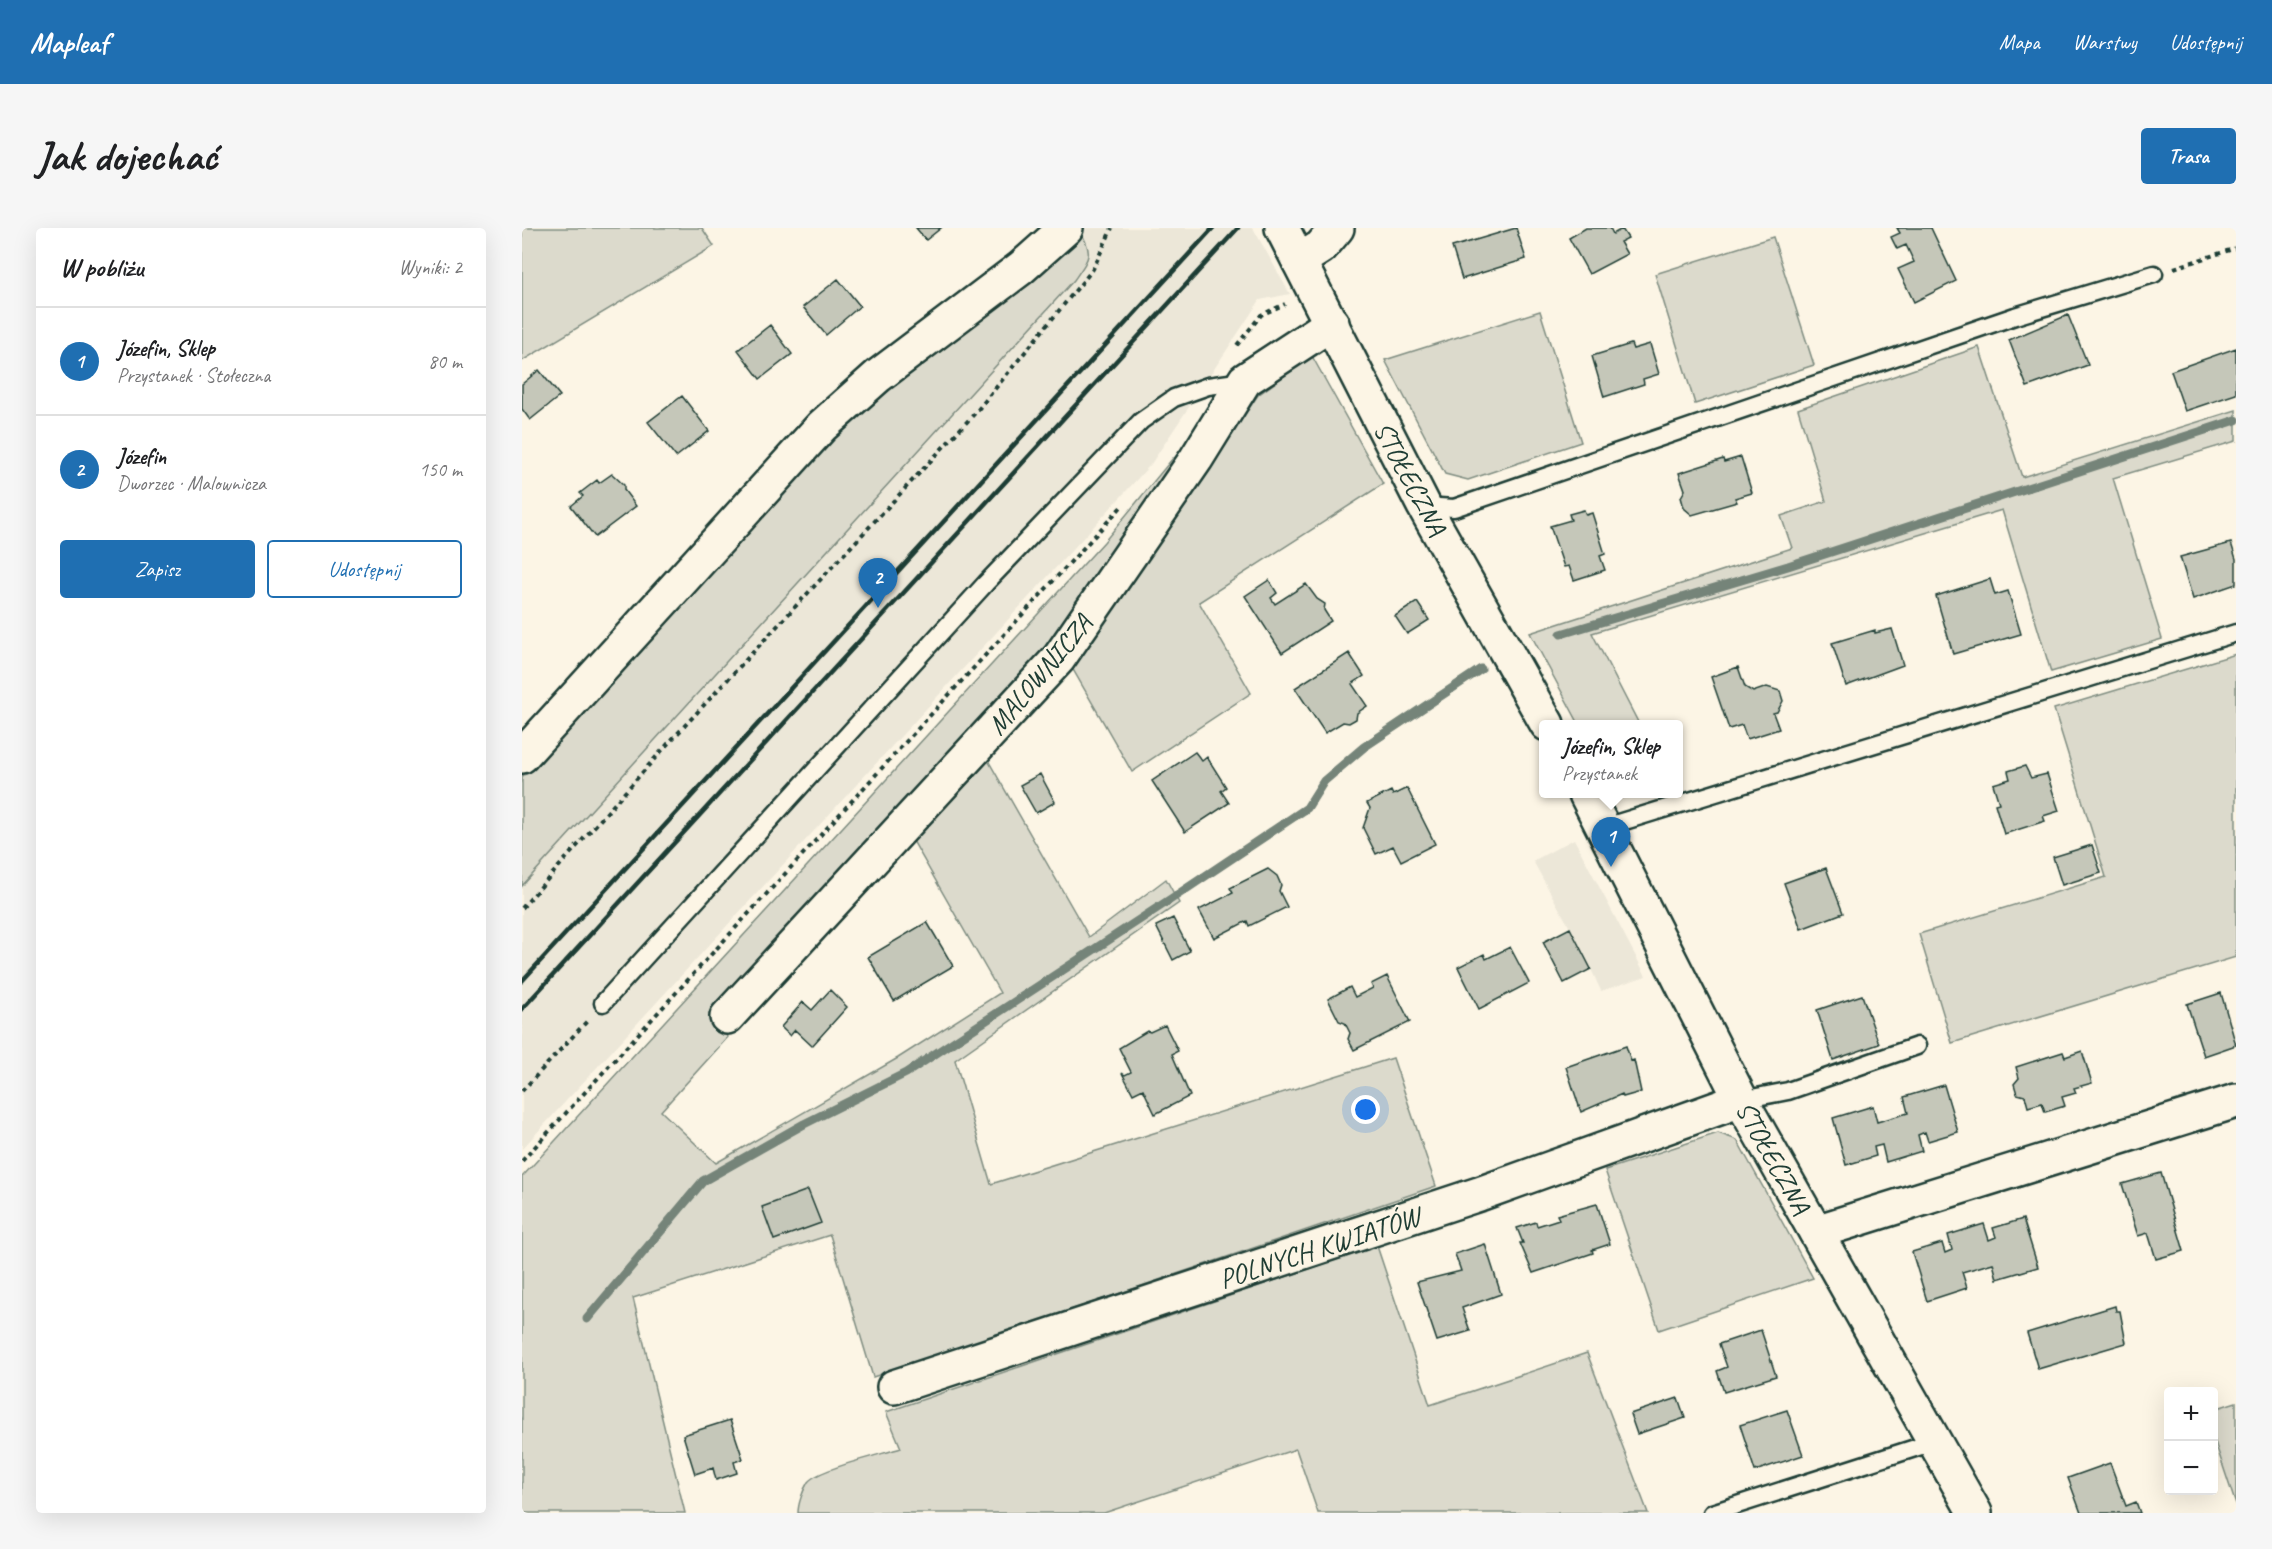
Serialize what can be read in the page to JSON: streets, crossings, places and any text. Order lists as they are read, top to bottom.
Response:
{
  "streets": {
    "street": ["STOŁECZNA", "MALOWNICZA", "POLNYCH KWIATÓW"]
  },
  "crossings": [
    ["STOŁECZNA", "MALOWNICZA"],
    ["STOŁECZNA", "POLNYCH KWIATÓW"]
  ],
  "page": {
    "header": "Mapleaf",
    "nav": ["Mapa", "Warstwy", "Udostępnij"],
    "buttons": [
      "Trasa",
      ["Zapisz", "Udostępnij"]
    ],
    "title": "Jak dojechać",
    "heading": ["W pobliżu", "Wyniki: 2"],
    "list": [
      {
        "mark": "1",
        "name": "Józefin, Sklep",
        "note": "Przystanek · Stołeczna",
        "value": "80 m"
      },
      {
        "mark": "2",
        "name": "Józefin",
        "note": "Dworzec · Malownicza",
        "value": "150 m"
      }
    ],
    "pins": ["2", "1"],
    "popup": ["Józefin, Sklep", "Przystanek"],
    "map_buttons": ["+", "−"]
  }
}
